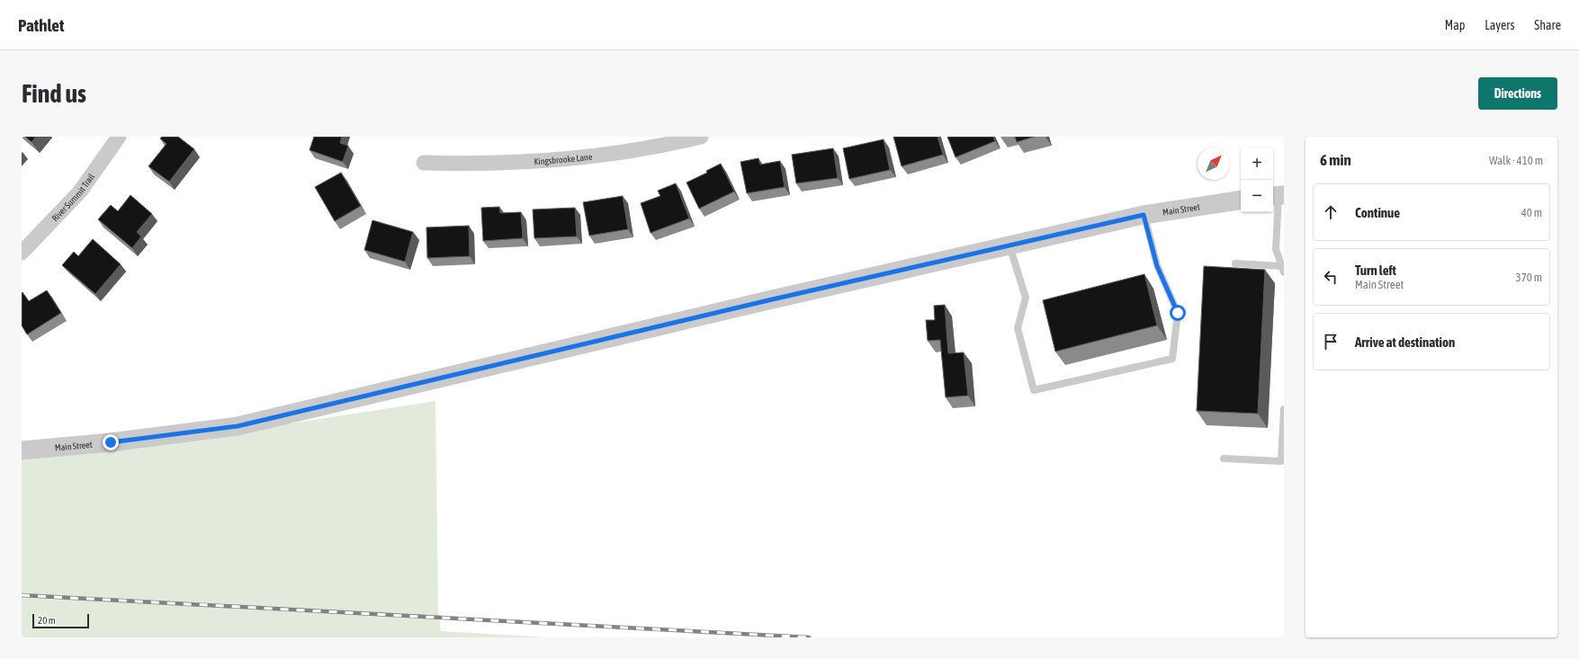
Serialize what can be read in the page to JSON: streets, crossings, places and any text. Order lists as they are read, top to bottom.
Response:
{
  "streets": {
    "street": ["Kingsbrooke Lane", "River Summit Trail", "Main Street"]
  },
  "scale_bar": "20 m",
  "north": "top right",
  "page": {
    "header": "Pathlet",
    "nav": ["Map", "Layers", "Share"],
    "buttons": "Directions",
    "title": "Find us",
    "heading": ["6 min", "Walk · 410 m"],
    "map_buttons": ["+", "−"],
    "list": [
      ["Continue", "40 m"],
      ["Turn left", "Main Street", "370 m"],
      "Arrive at destination"
    ],
    "scale": "20 m"
  }
}
